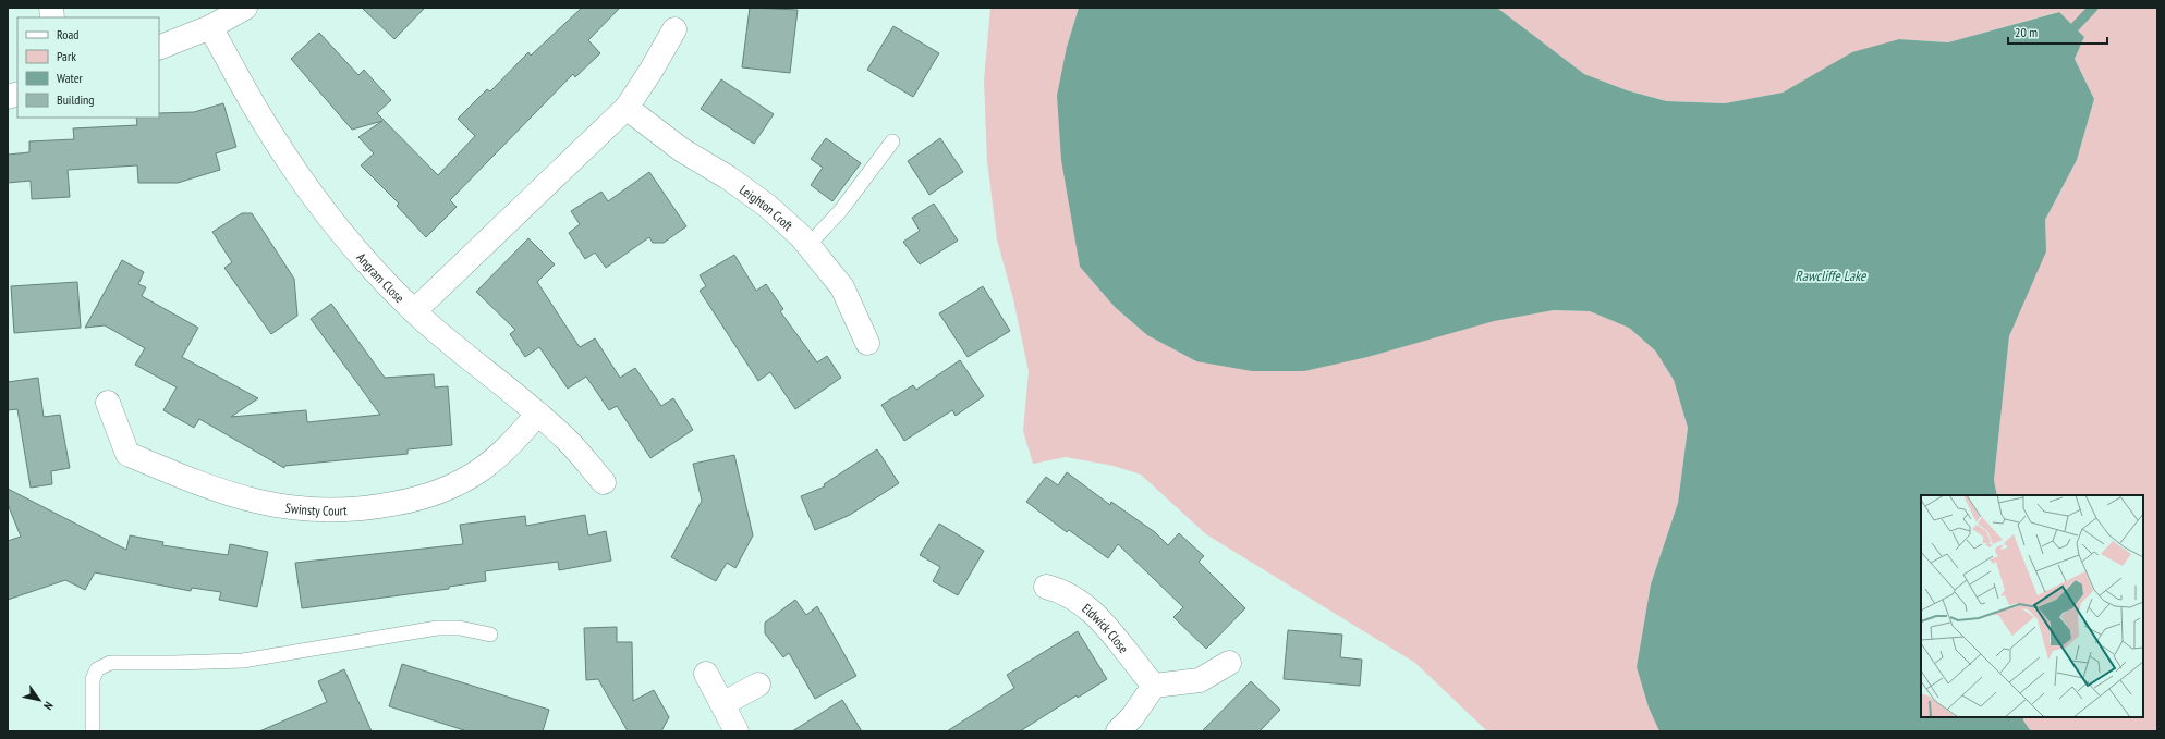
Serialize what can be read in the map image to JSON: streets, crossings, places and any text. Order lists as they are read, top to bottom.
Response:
{
  "streets": {
    "street": [
      "Leighton Croft",
      "Angram Close",
      "Swinsty Court",
      "Eldwick Close"
    ]
  },
  "crossings": [
    ["Angram Close", "Swinsty Court"]
  ],
  "water": ["Rawcliffe Lake"],
  "legend": [
    "Road",
    "Park",
    "Water",
    "Building"
  ],
  "scale_bar": "20 m",
  "north": "bottom right"
}
